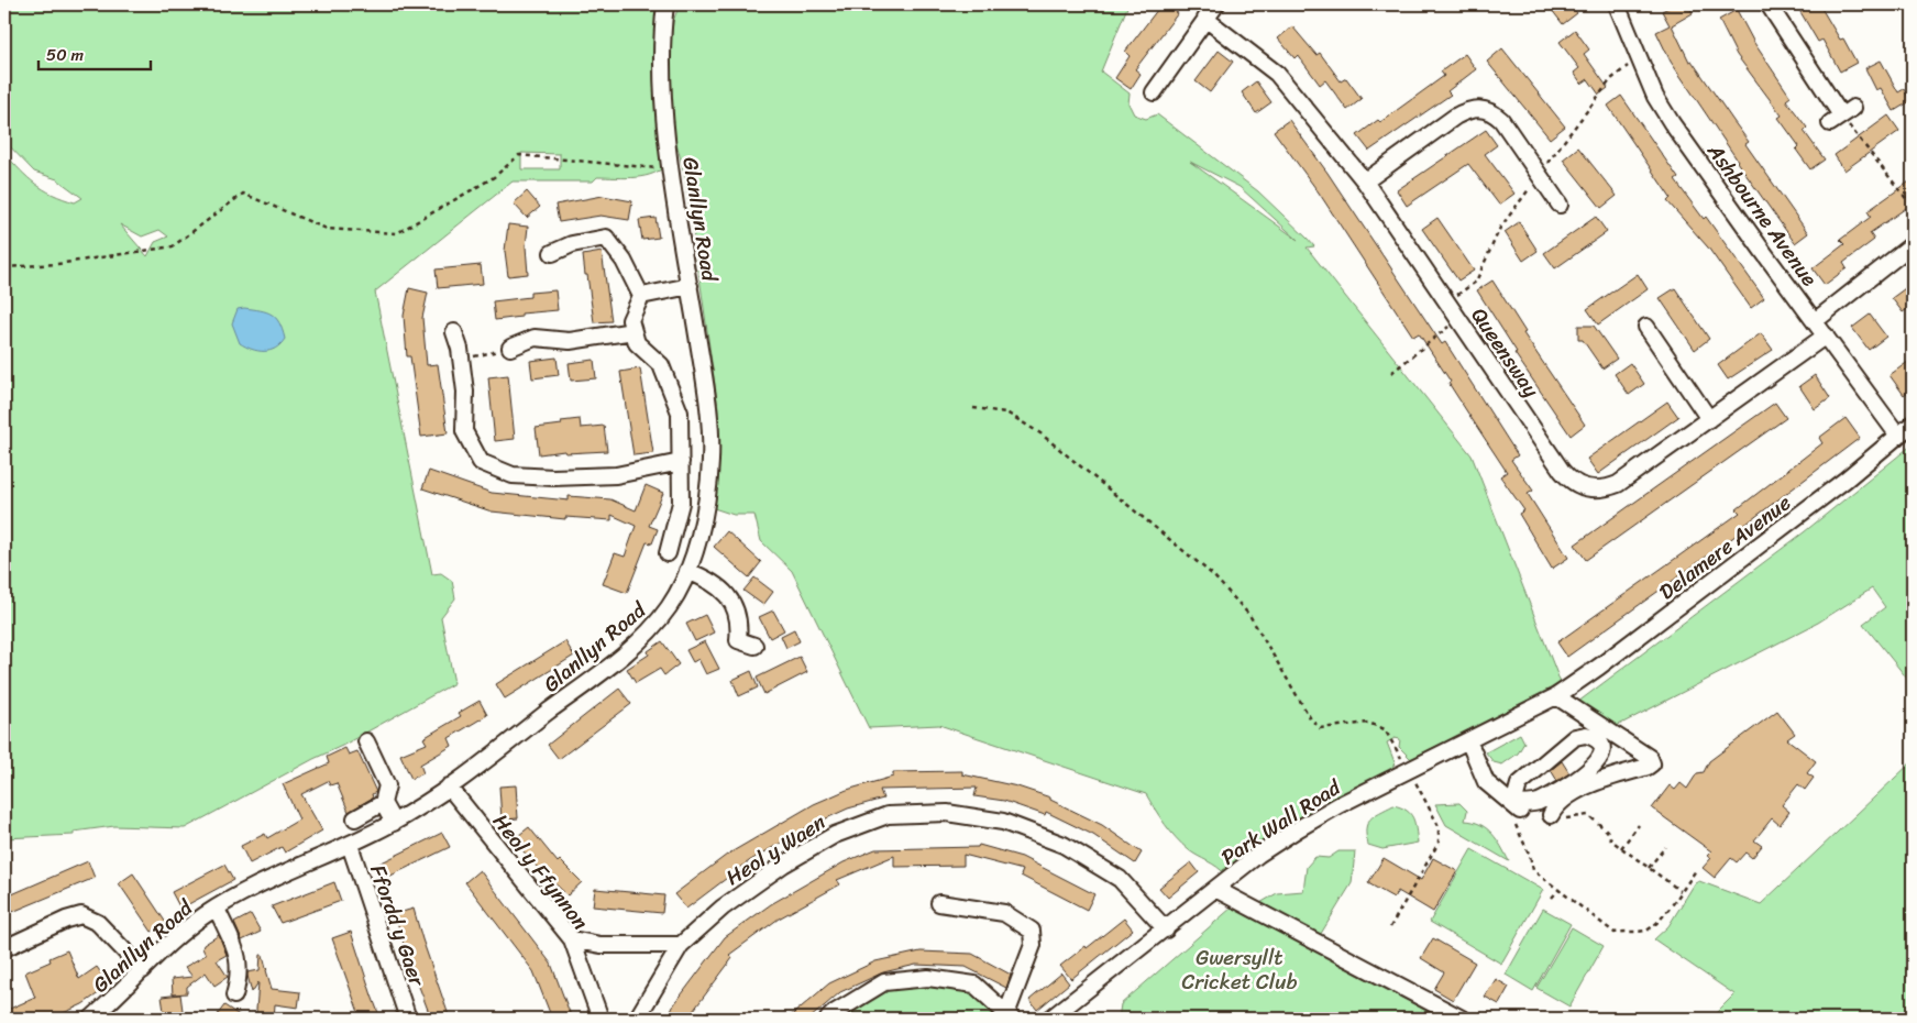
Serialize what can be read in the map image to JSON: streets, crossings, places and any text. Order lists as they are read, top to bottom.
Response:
{
  "streets": {
    "street": [
      "Ashbourne Avenue",
      "Glanllyn Road",
      "Queensway",
      "Delamere Avenue",
      "Park Wall Road",
      "Heol y Waen",
      "Heol y Ffynnon",
      "Ffordd y Gaer"
    ]
  },
  "crossings": [
    ["Ashbourne Avenue", "Queensway"],
    ["Ashbourne Avenue", "Delamere Avenue"],
    ["Glanllyn Road", "Heol y Ffynnon"],
    ["Glanllyn Road", "Ffordd y Gaer"],
    ["Delamere Avenue", "Park Wall Road"],
    ["Park Wall Road", "Heol y Waen"]
  ],
  "parks": ["Gwersyllt Cricket Club"],
  "scale_bar": "50 m"
}
